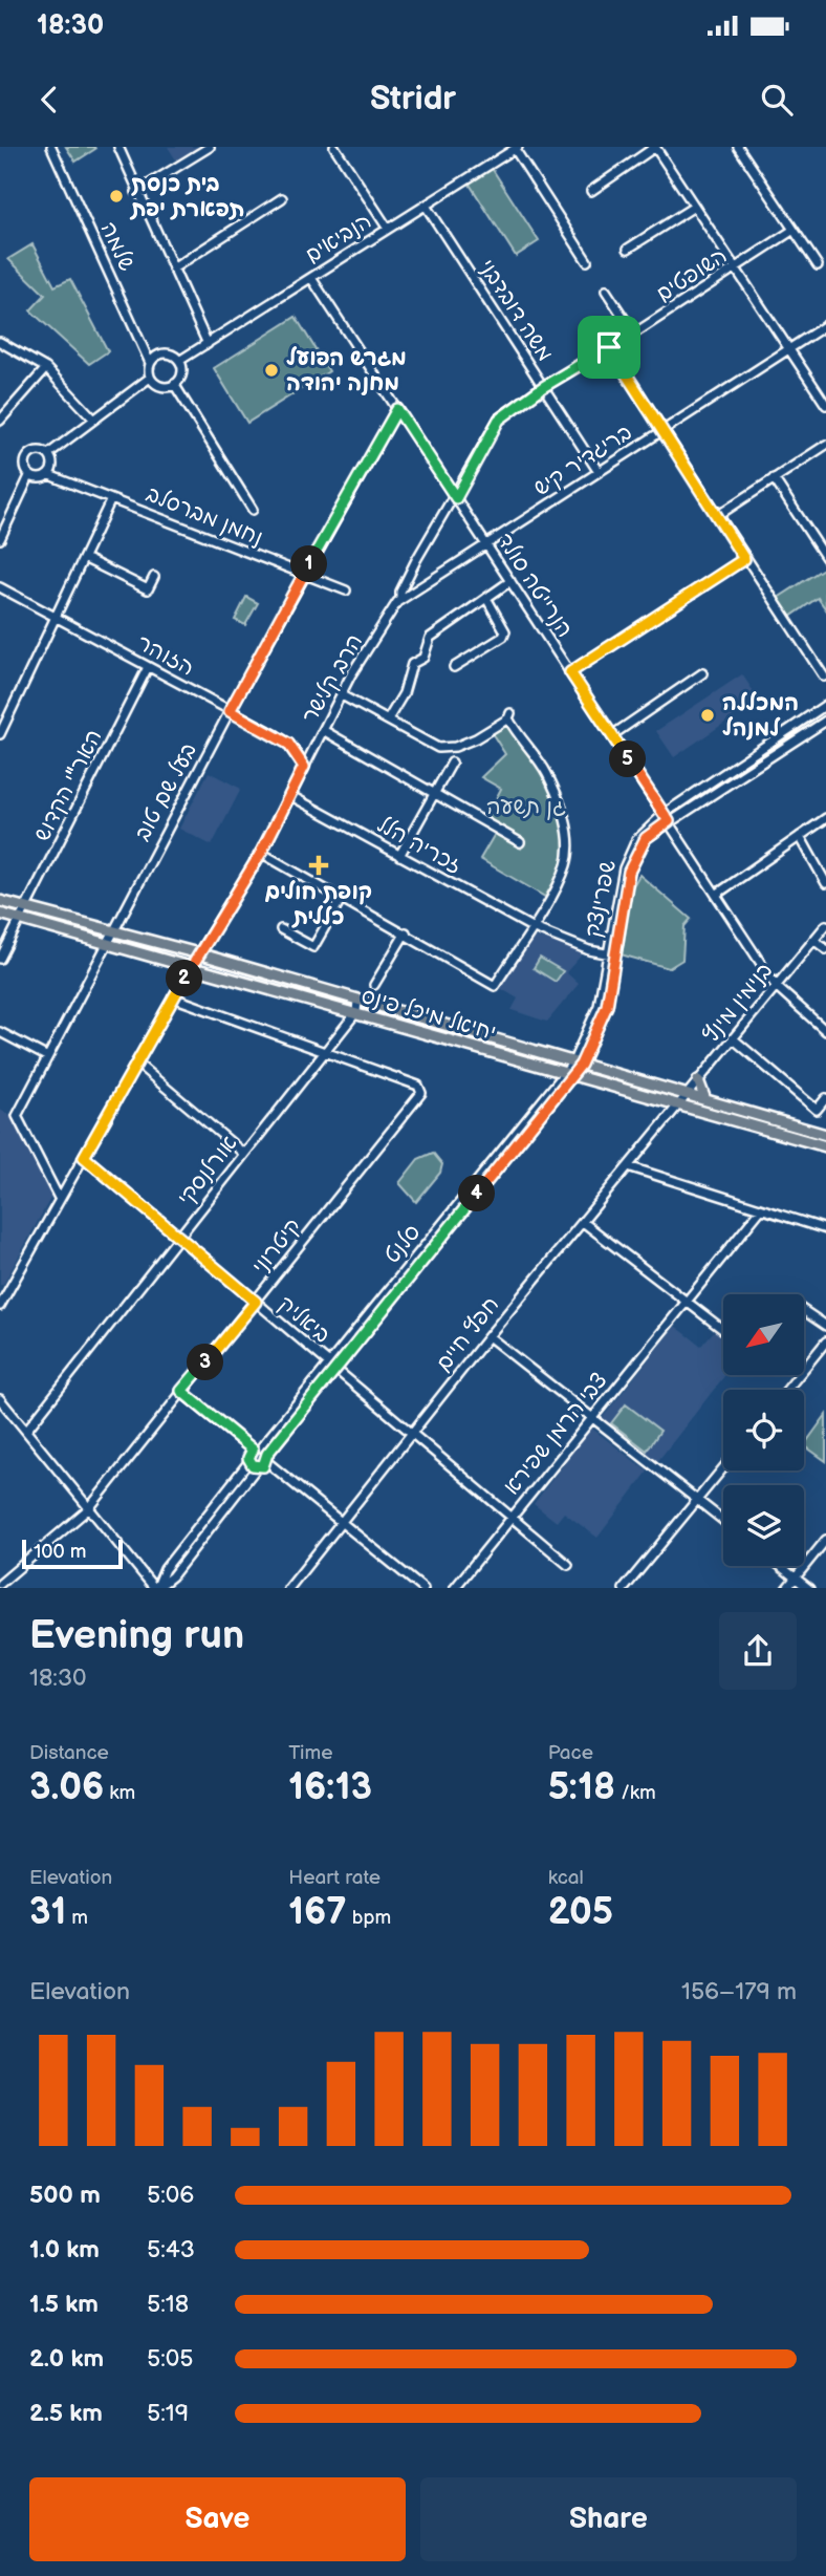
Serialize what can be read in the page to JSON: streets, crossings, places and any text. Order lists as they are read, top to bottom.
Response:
{
  "streets": {
    "main road": ["יחיאל מיכל פינס"],
    "street": [
      "הנביאים",
      "שלמה",
      "השופטים",
      "משה דובדבני",
      "בריגדיר קיש",
      "נחמן מברסלב",
      "הנרייטה סולד",
      "הזוהר",
      "הרב קלישר",
      "האר\"י הקדוש",
      "בעל שם טוב",
      "זכריה הלל",
      "שפרינצק",
      "בנימין מינץ",
      "אורלנסקי",
      "סלנט",
      "קיטרוני",
      "ביאליק",
      "חפץ חיים",
      "צבי הרמן שפירא"
    ]
  },
  "crossings": [
    ["הנביאים", "שלמה"],
    ["הנביאים", "משה דובדבני"],
    ["הנביאים", "הנרייטה סולד"],
    ["השופטים", "משה דובדבני"],
    ["השופטים", "הנרייטה סולד"],
    ["השופטים", "הרב קלישר"],
    ["משה דובדבני", "בריגדיר קיש"],
    ["בריגדיר קיש", "הנרייטה סולד"],
    ["בריגדיר קיש", "הרב קלישר"],
    ["נחמן מברסלב", "בעל שם טוב"],
    ["הנרייטה סולד", "בעל שם טוב"],
    ["הנרייטה סולד", "שפרינצק"],
    ["הנרייטה סולד", "בנימין מינץ"],
    ["הזוהר", "הרב קלישר"],
    ["הזוהר", "האר\"י הקדוש"],
    ["הזוהר", "בעל שם טוב"],
    ["הרב קלישר", "בעל שם טוב"],
    ["הרב קלישר", "זכריה הלל"],
    ["הרב קלישר", "יחיאל מיכל פינס"],
    ["הרב קלישר", "ביאליק"],
    ["האר\"י הקדוש", "יחיאל מיכל פינס"],
    ["בעל שם טוב", "יחיאל מיכל פינס"],
    ["זכריה הלל", "שפרינצק"],
    ["שפרינצק", "יחיאל מיכל פינס"],
    ["שפרינצק", "סלנט"],
    ["בנימין מינץ", "יחיאל מיכל פינס"],
    ["בנימין מינץ", "חפץ חיים"],
    ["יחיאל מיכל פינס", "אורלנסקי"],
    ["יחיאל מיכל פינס", "סלנט"],
    ["יחיאל מיכל פינס", "חפץ חיים"],
    ["אורלנסקי", "קיטרוני"],
    ["אורלנסקי", "ביאליק"],
    ["סלנט", "ביאליק"],
    ["קיטרוני", "ביאליק"],
    ["ביאליק", "חפץ חיים"],
    ["ביאליק", "צבי הרמן שפירא"]
  ],
  "parks": ["גן תשעה"],
  "places": {
    "other": ["בית כנסת תפארת יפת", "מגרש הפועל מחנה יהודה", "המכללה למנהל"],
    "health": ["קופת חולים כללית"]
  },
  "scale_bar": "100 m",
  "north": "bottom left",
  "page": {
    "status": "18:30",
    "header": "Stridr",
    "pins": [
      "1",
      "5",
      "2",
      "4",
      "3"
    ],
    "scale": "100 m",
    "heading": ["Evening run", "18:30"],
    "stats": [
      ["Distance", "3.06 km"],
      ["Time", "16:13"],
      ["Pace", "5:18 /km"],
      ["Elevation", "31 m"],
      ["Heart rate", "167 bpm"],
      ["kcal", "205"]
    ],
    "chart": ["Elevation", "156–179 m"],
    "list": [
      {
        "name": "500 m",
        "note": "5:06"
      },
      {
        "name": "1.0 km",
        "note": "5:43"
      },
      {
        "name": "1.5 km",
        "note": "5:18"
      },
      {
        "name": "2.0 km",
        "note": "5:05"
      },
      {
        "name": "2.5 km",
        "note": "5:19"
      }
    ],
    "buttons": ["Save", "Share"]
  }
}
